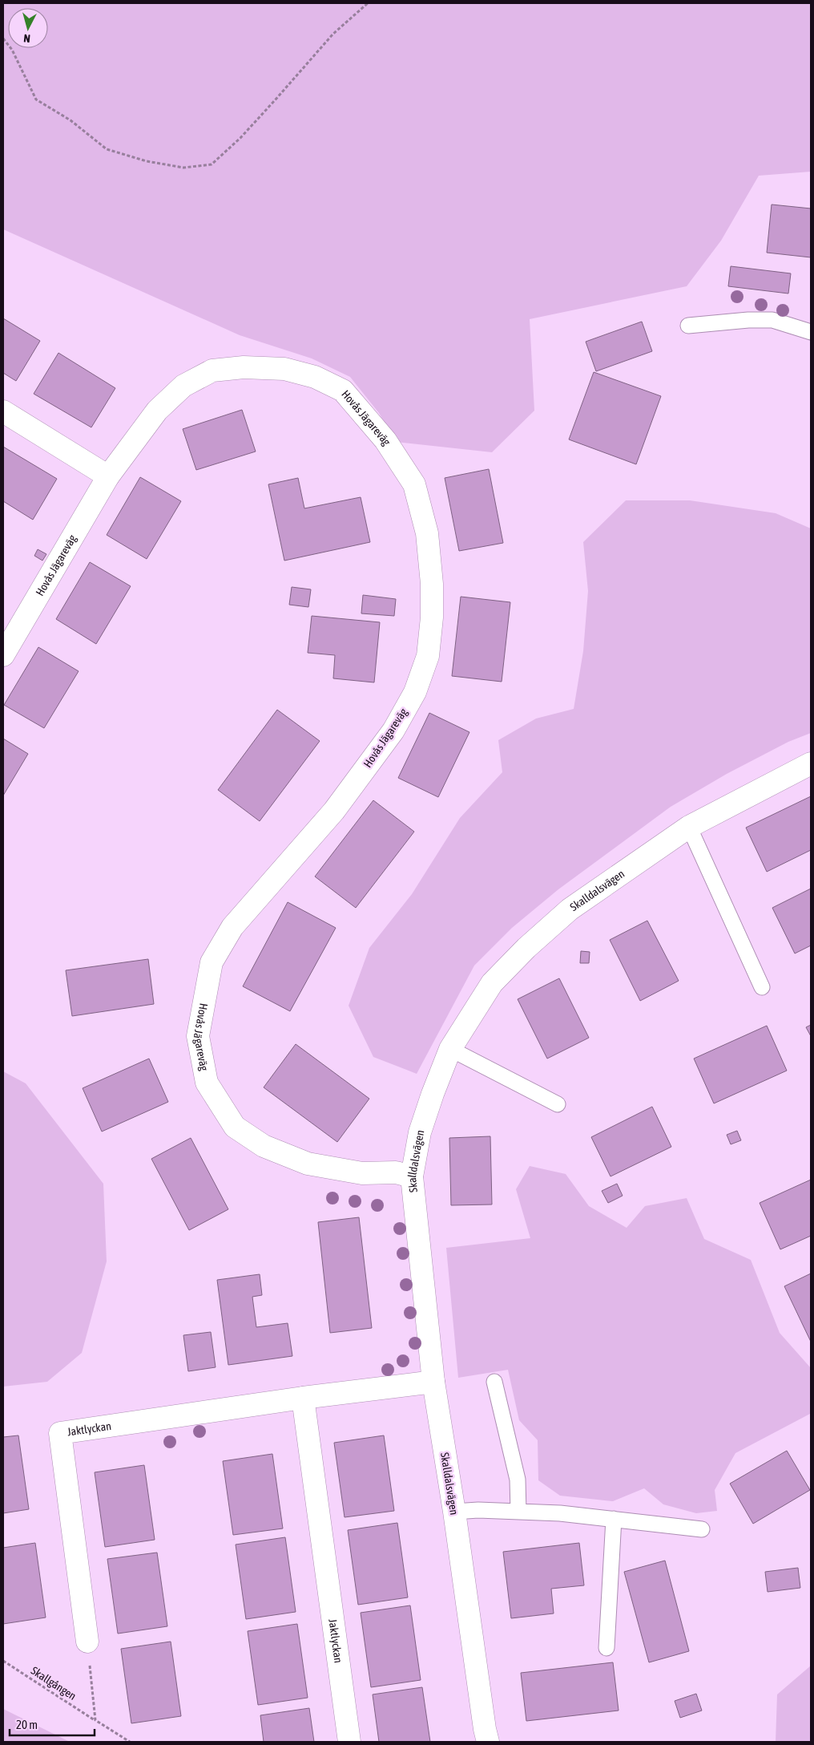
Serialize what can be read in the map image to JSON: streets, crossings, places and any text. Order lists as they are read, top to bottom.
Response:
{
  "streets": {
    "street": ["Hovås Jägareväg", "Skalldalsvägen", "Jaktlyckan"],
    "path": ["Skallgången"]
  },
  "crossings": [
    ["Hovås Jägareväg", "Skalldalsvägen"],
    ["Skalldalsvägen", "Jaktlyckan"],
    ["Jaktlyckan", "Skallgången"]
  ],
  "scale_bar": "20 m",
  "north": "bottom"
}
